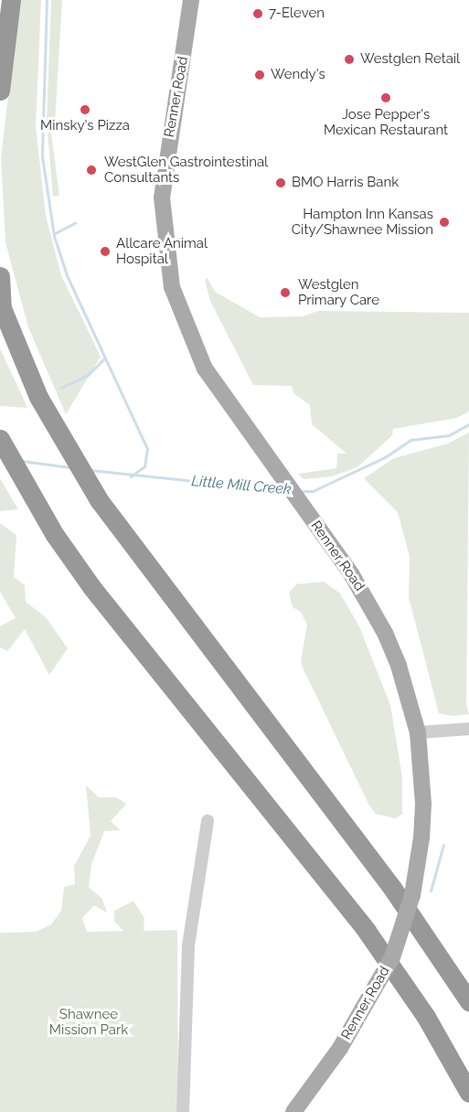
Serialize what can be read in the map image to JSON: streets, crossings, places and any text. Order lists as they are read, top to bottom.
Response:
{
  "streets": {
    "main road": ["Renner Road"]
  },
  "water": ["Little Mill Creek"],
  "parks": ["Shawnee Mission Park"],
  "places": [
    "7-Eleven",
    "Westglen Retail",
    "Wendy's",
    "Jose Pepper's Mexican Restaurant",
    "Minsky's Pizza",
    "WestGlen Gastrointestinal Consultants",
    "BMO Harris Bank",
    "Hampton Inn Kansas City/Shawnee Mission",
    "Allcare Animal Hospital",
    "Westglen Primary Care"
  ]
}
